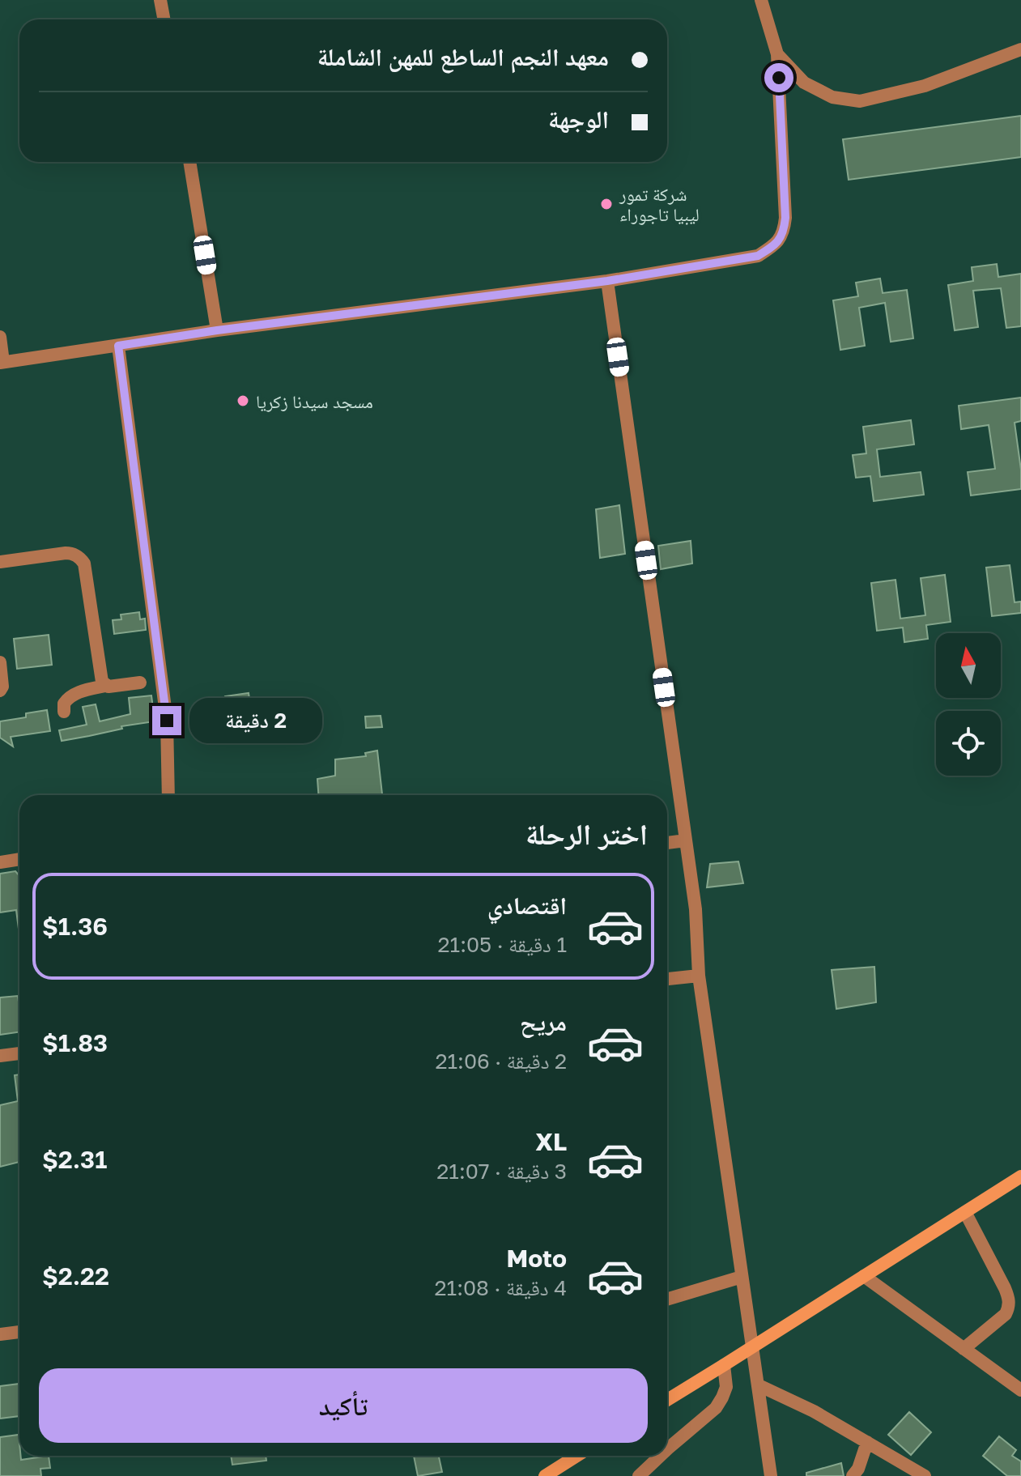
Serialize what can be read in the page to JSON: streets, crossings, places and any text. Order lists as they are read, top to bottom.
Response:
{
  "places": ["شركة تمور ليبيا تاجوراء", "مسجد سيدنا زكريا"],
  "north": "top",
  "page": {
    "banner": ["معهد النجم الساطع للمهن الشاملة", "الوجهة"],
    "bubble": "2 دقيقة",
    "heading": "اختر الرحلة",
    "list": [
      {
        "name": "اقتصادي",
        "note": "1 دقيقة · 21:05",
        "value": "$1.36"
      },
      {
        "name": "مريح",
        "note": "2 دقيقة · 21:06",
        "value": "$1.83"
      },
      {
        "name": "XL",
        "note": "3 دقيقة · 21:07",
        "value": "$2.31"
      },
      {
        "name": "Moto",
        "note": "4 دقيقة · 21:08",
        "value": "$2.22"
      }
    ],
    "buttons": "تأكيد"
  }
}
